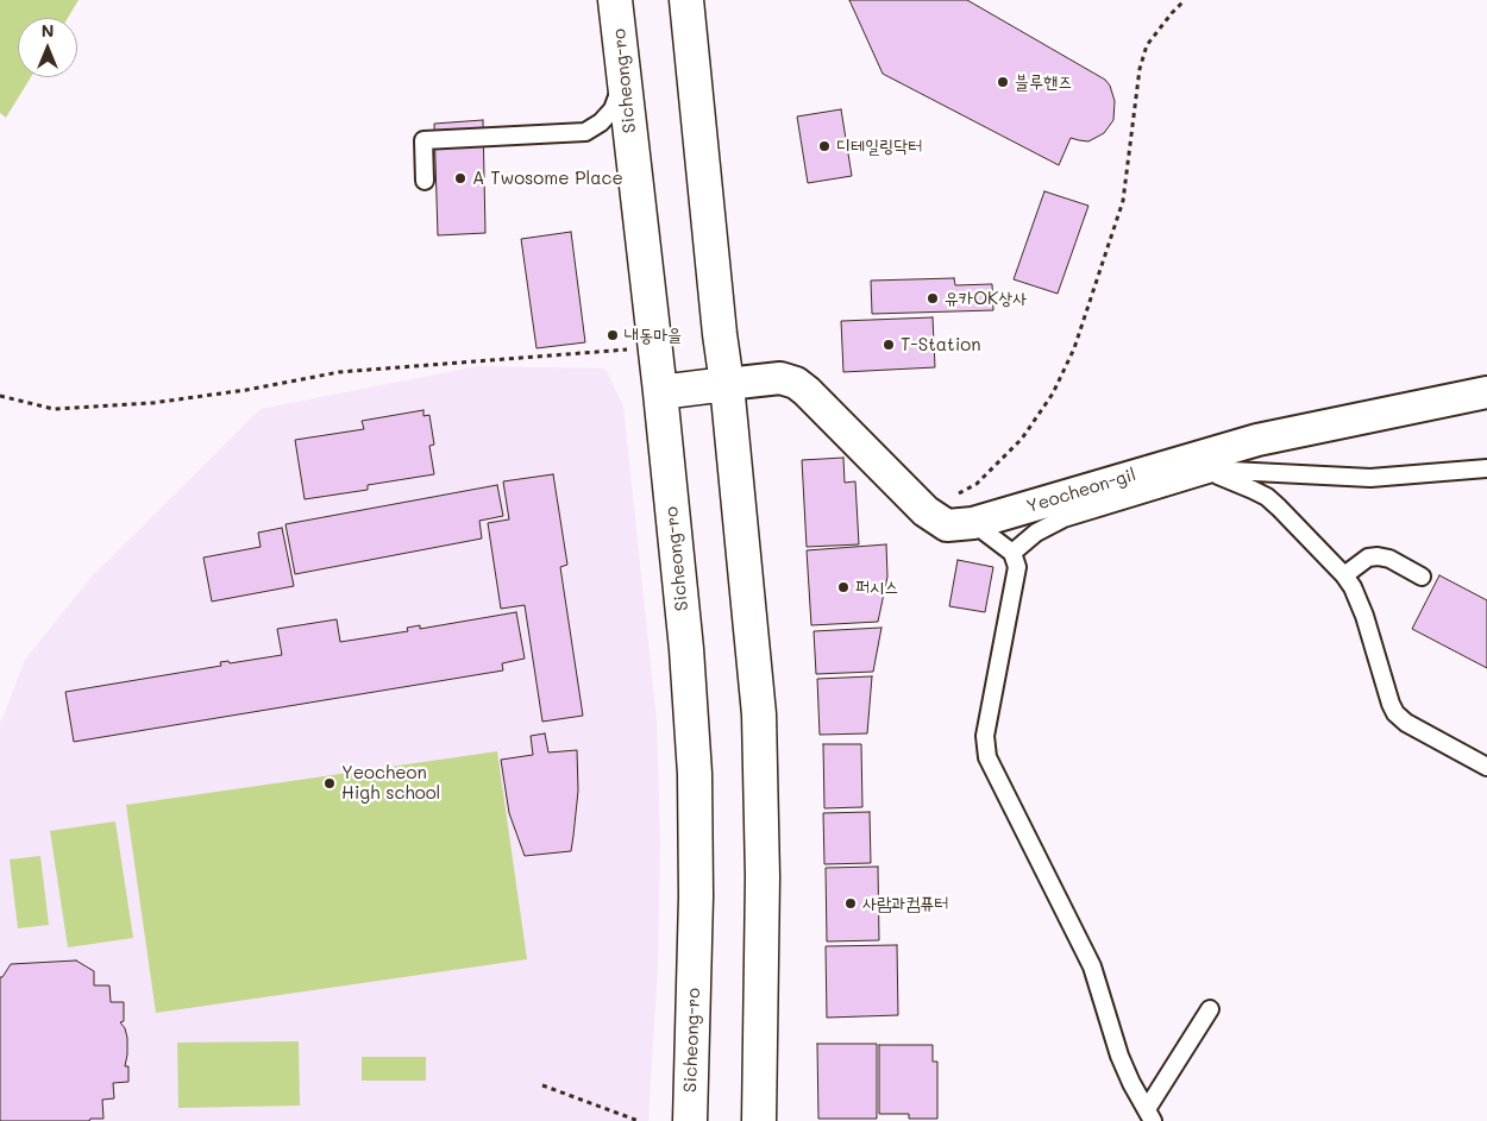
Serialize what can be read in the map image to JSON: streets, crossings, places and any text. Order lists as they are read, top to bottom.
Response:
{
  "streets": {
    "street": ["Sicheong-ro", "Yeocheon-gil"]
  },
  "places": [
    "블루핸즈",
    "디테일링닥터",
    "A Twosome Place",
    "유카OK상사",
    "내동마을",
    "T-Station",
    "퍼시스",
    "Yeocheon High school",
    "사람과컴퓨터"
  ],
  "north": "top"
}
